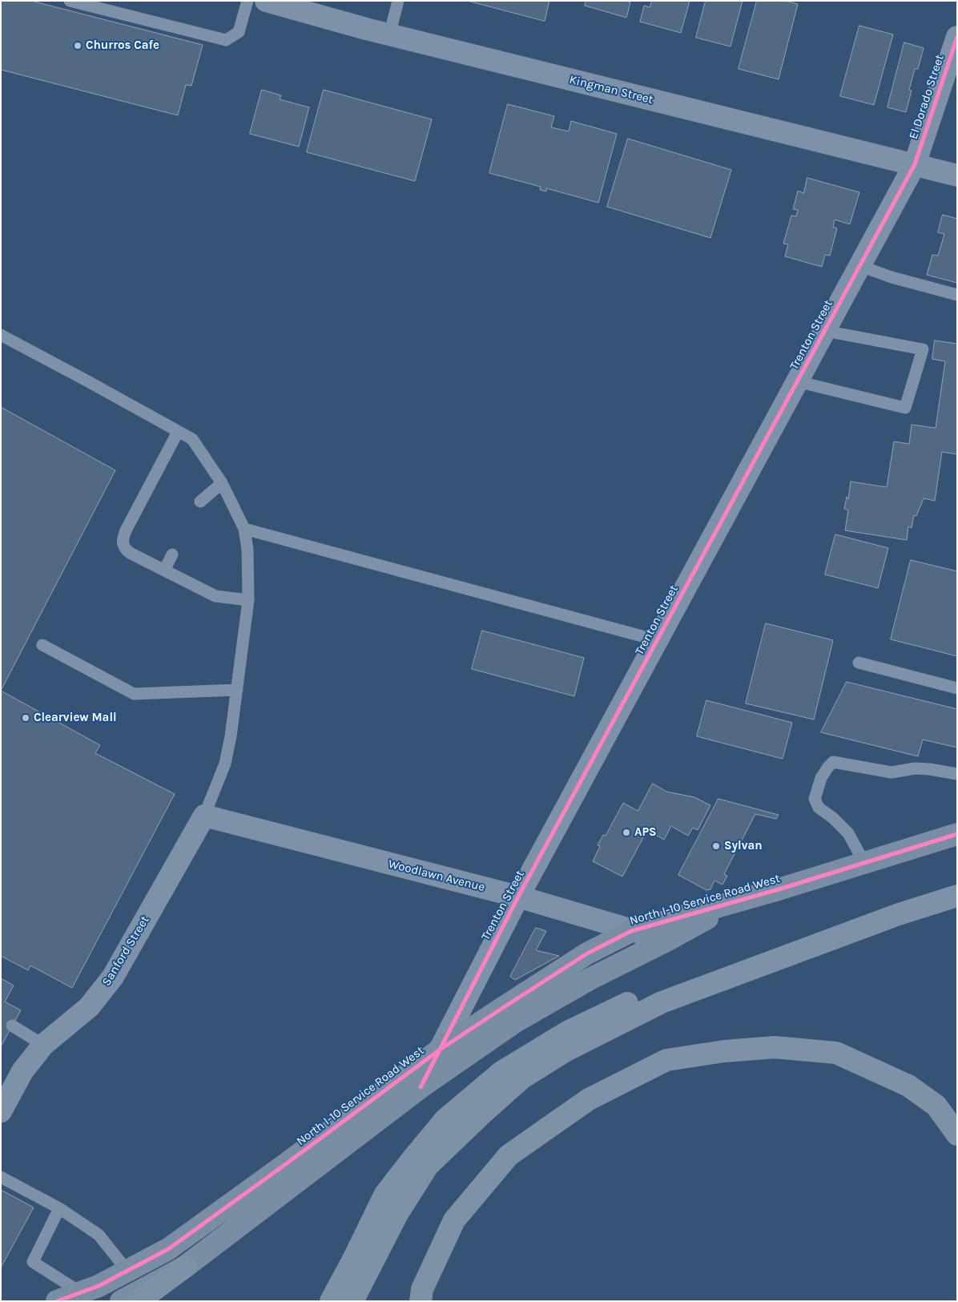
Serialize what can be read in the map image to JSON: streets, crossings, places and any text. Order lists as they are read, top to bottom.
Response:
{
  "streets": {
    "street": [
      "Kingman Street",
      "El Dorado Street",
      "Trenton Street",
      "Woodlawn Avenue",
      "North I-10 Service Road West",
      "Sanford Street"
    ]
  },
  "crossings": [
    ["Kingman Street", "El Dorado Street"],
    ["Kingman Street", "Trenton Street"],
    ["El Dorado Street", "Trenton Street"],
    ["Trenton Street", "Woodlawn Avenue"],
    ["Trenton Street", "North I-10 Service Road West"],
    ["Woodlawn Avenue", "North I-10 Service Road West"],
    ["Woodlawn Avenue", "Sanford Street"]
  ],
  "places": [
    "Churros Cafe",
    "Clearview Mall",
    "APS",
    "Sylvan"
  ]
}
